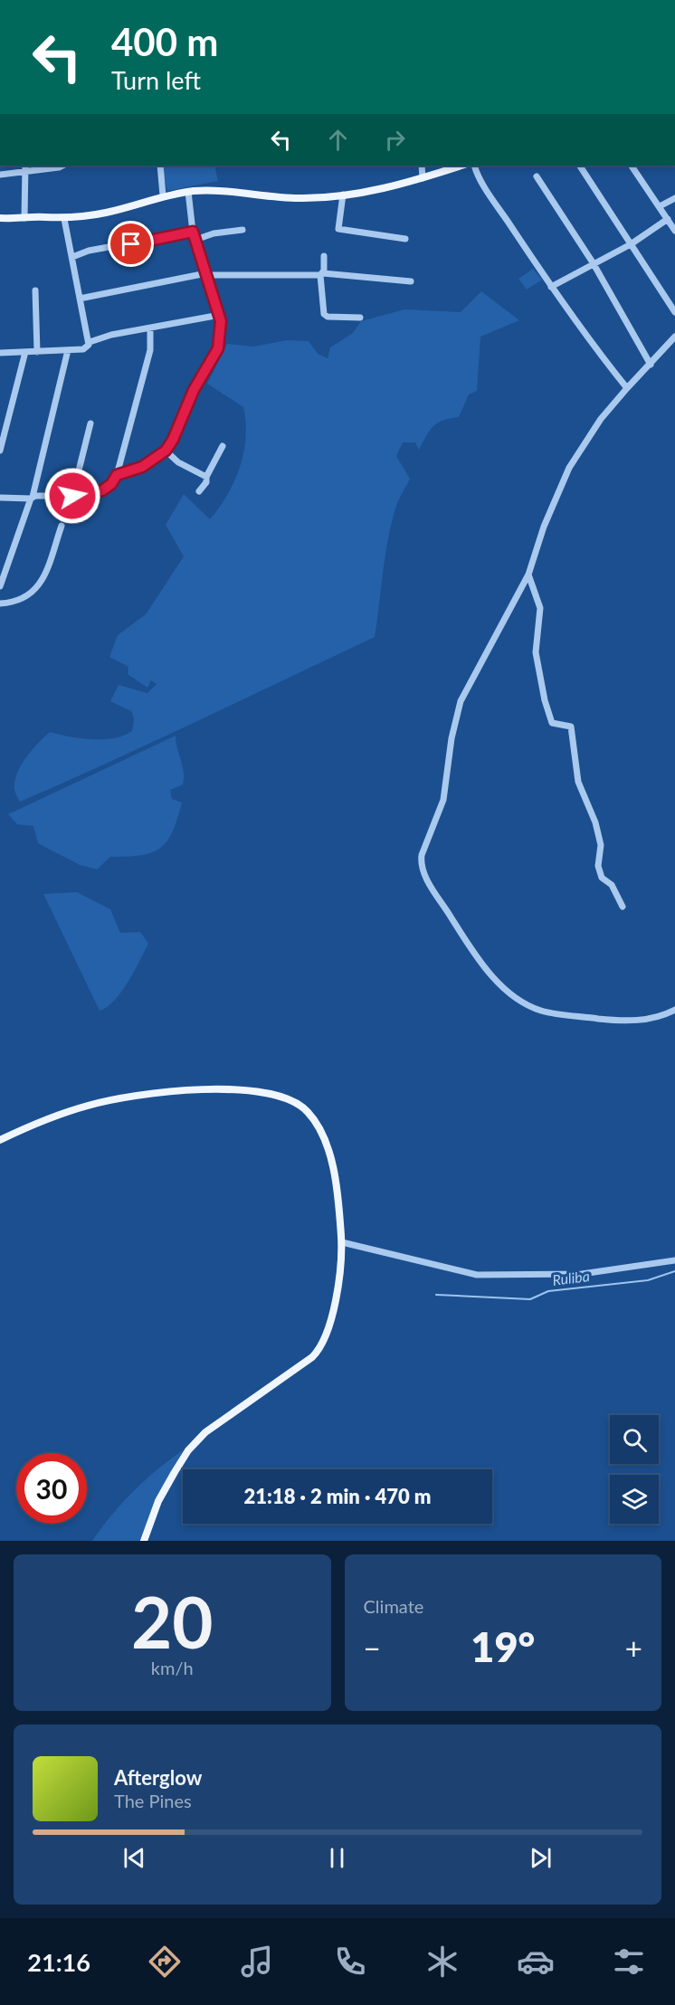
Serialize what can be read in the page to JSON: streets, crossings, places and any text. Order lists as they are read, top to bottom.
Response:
{
  "water": ["Ruliba"],
  "page": {
    "turn": ["400 m", "Turn left"],
    "limit": "30",
    "trip": "21:18 · 2 min · 470 m",
    "tile": [
      ["20", "km/h"],
      "Climate"
    ],
    "heat": ["−", "19°", "+"],
    "song": ["Afterglow", "The Pines"],
    "tabs": "21:16"
  }
}
